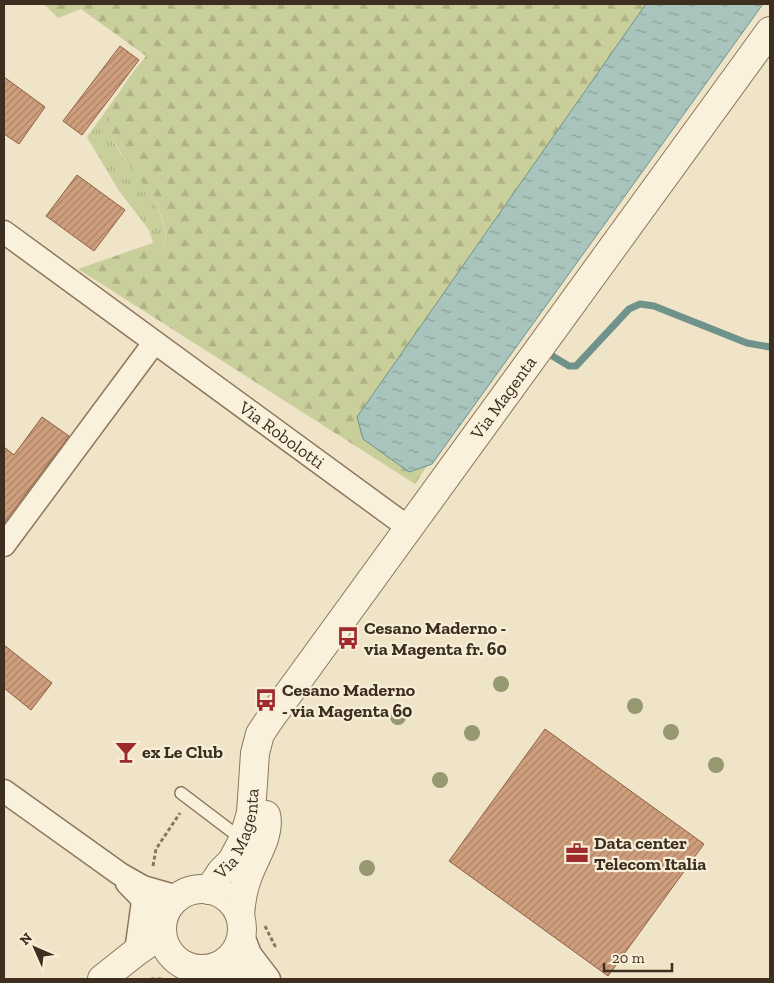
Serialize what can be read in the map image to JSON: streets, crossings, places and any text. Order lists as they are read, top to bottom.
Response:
{
  "streets": {
    "street": ["Via Magenta", "Via Robolotti"]
  },
  "crossings": [
    ["Via Magenta", "Via Robolotti"]
  ],
  "places": {
    "bus stop": ["Cesano Maderno - via Magenta fr. 60", "Cesano Maderno - via Magenta 60"],
    "bar": ["ex Le Club"],
    "office": ["Data center Telecom Italia"]
  },
  "scale_bar": "20 m",
  "north": "top left"
}
